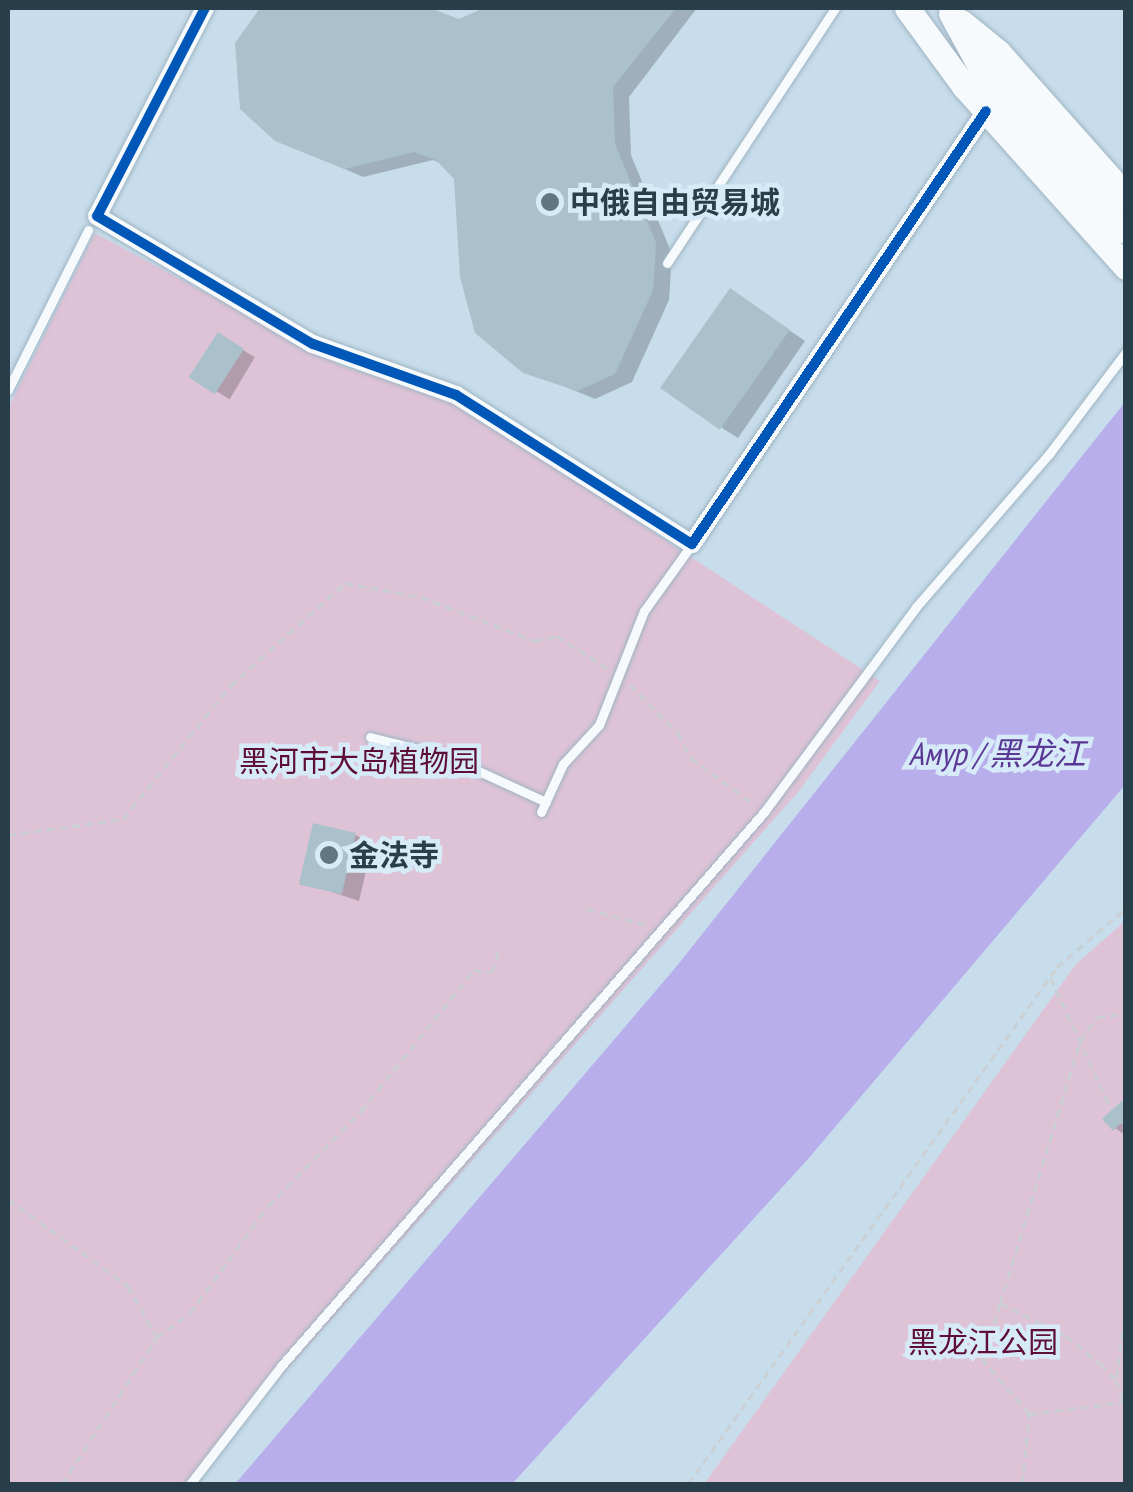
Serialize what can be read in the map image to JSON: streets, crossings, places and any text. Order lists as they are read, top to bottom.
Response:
{
  "water": ["Амур / 黑龙江"],
  "parks": ["黑河市大岛植物园", "黑龙江公园"],
  "places": ["中俄自由贸易城", "金法寺"]
}
